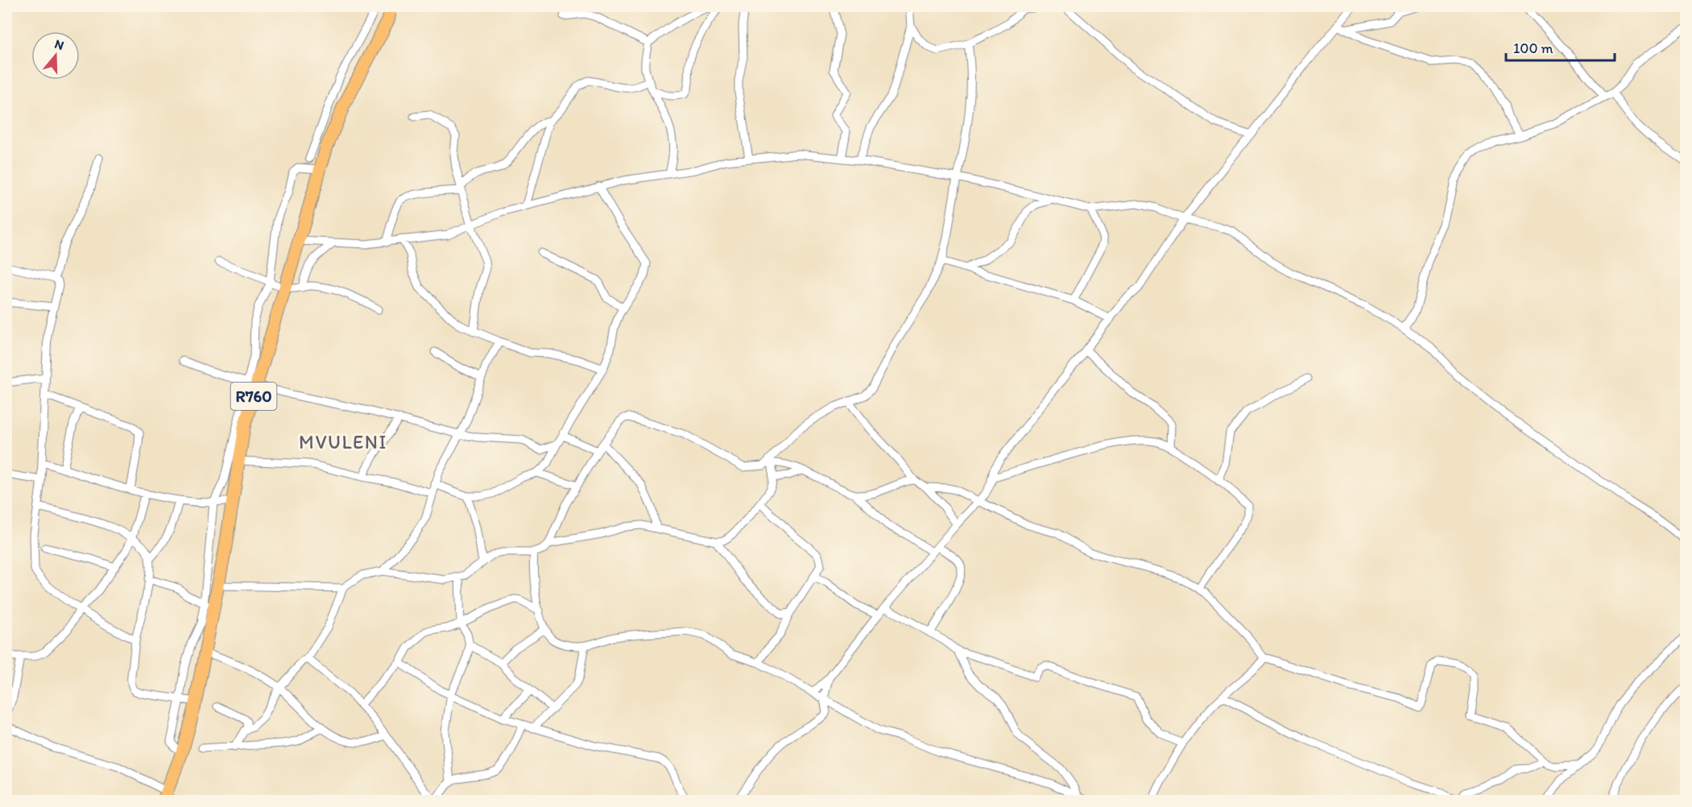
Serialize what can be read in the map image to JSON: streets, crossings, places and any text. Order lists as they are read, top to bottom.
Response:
{
  "streets": {
    "main road": ["R760"]
  },
  "districts": ["MVULENI"],
  "scale_bar": "100 m",
  "north": "top"
}
